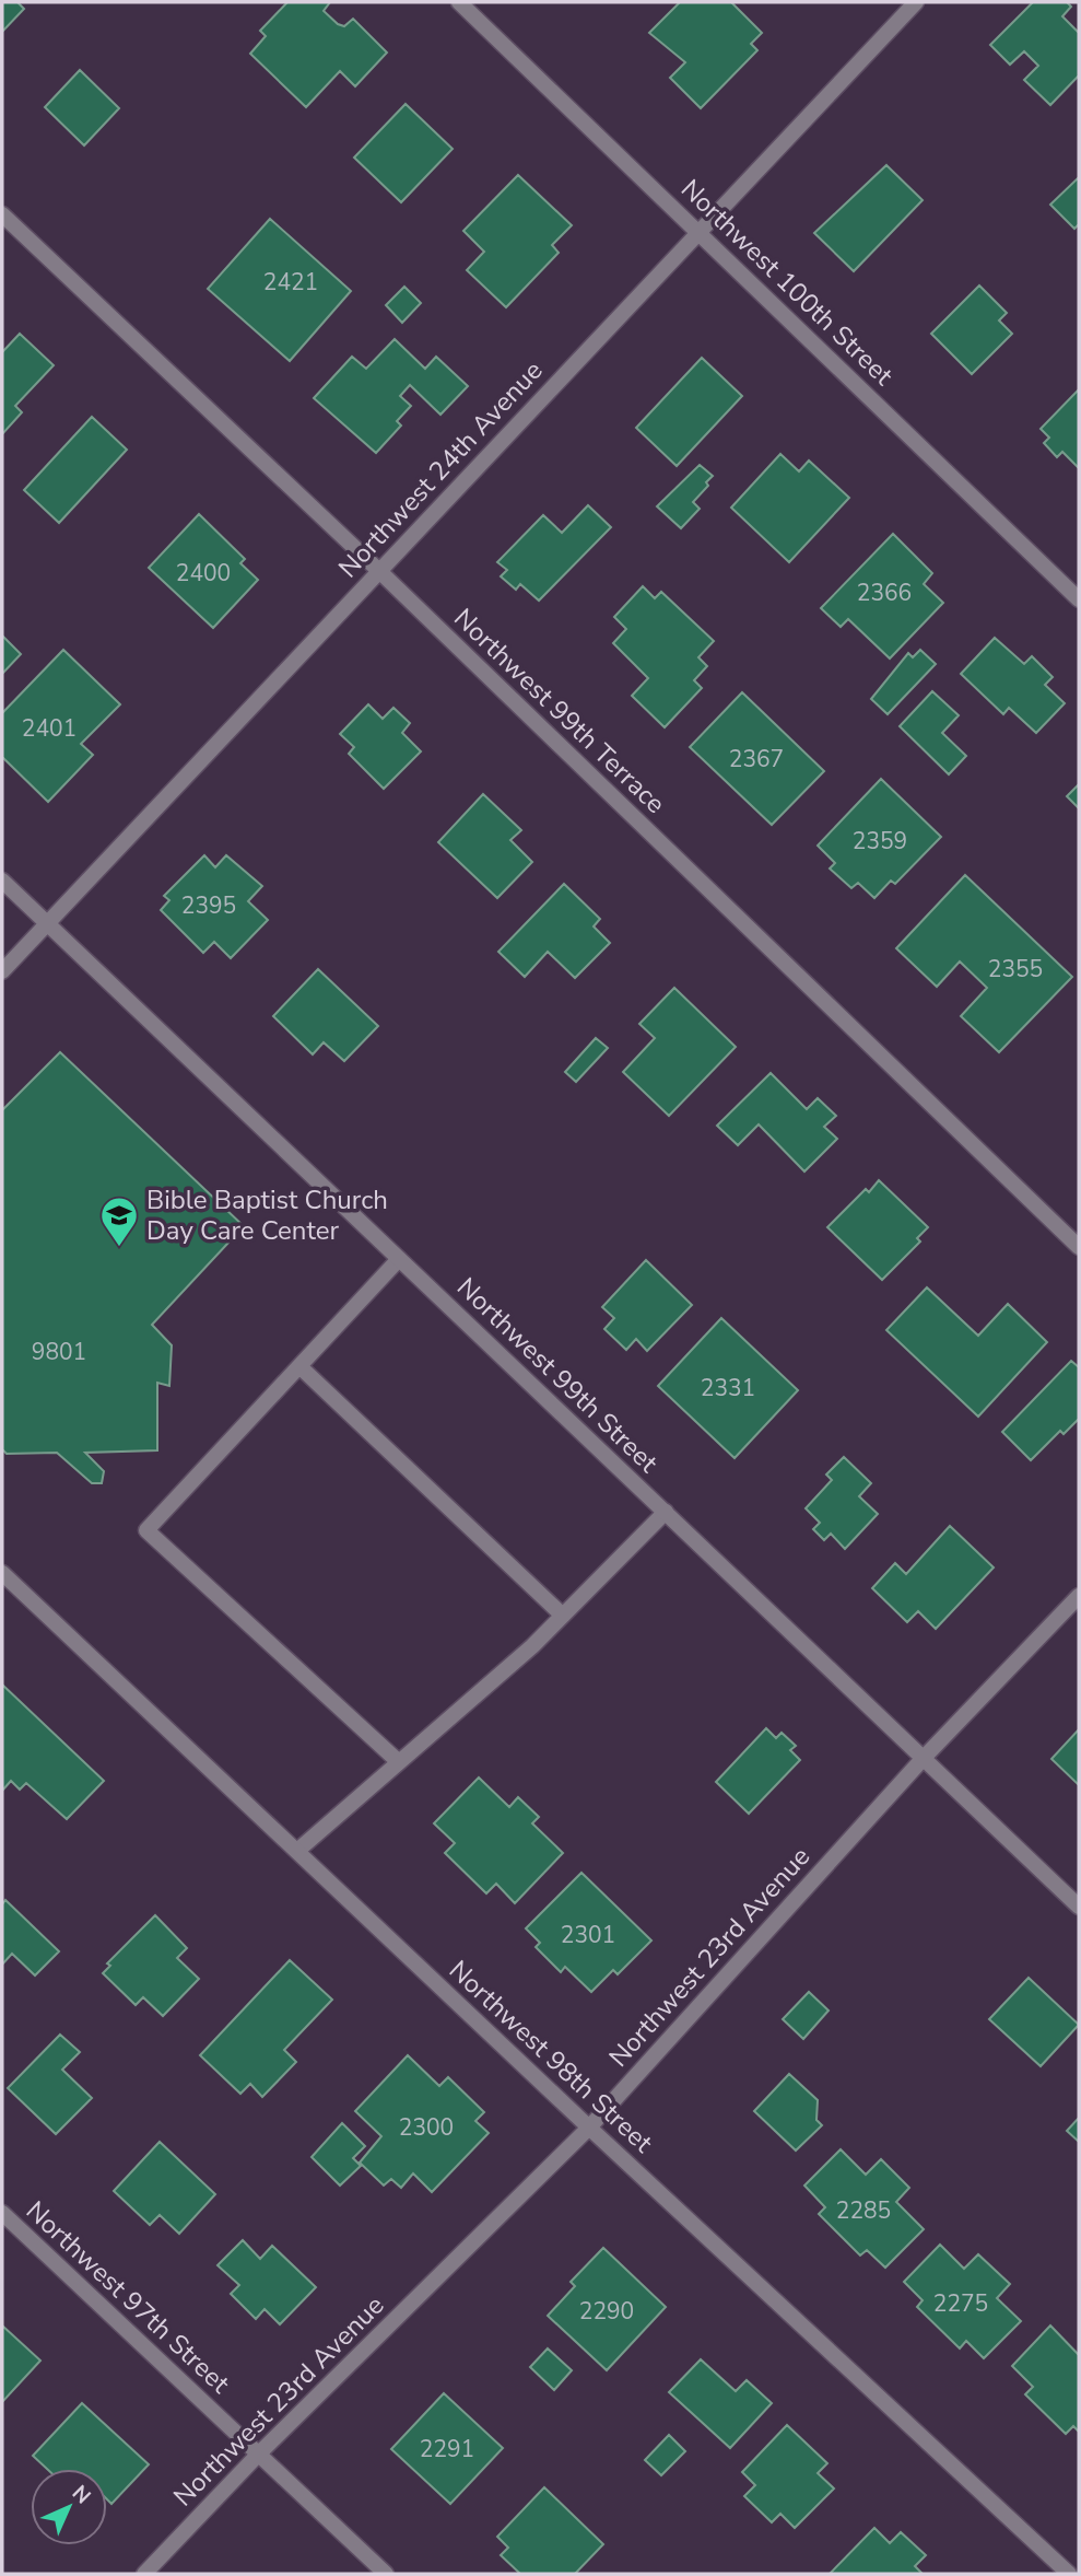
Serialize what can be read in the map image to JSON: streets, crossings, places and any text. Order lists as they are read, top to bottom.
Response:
{
  "streets": {
    "street": [
      "Northwest 100th Street",
      "Northwest 24th Avenue",
      "Northwest 99th Terrace",
      "Northwest 99th Street",
      "Northwest 23rd Avenue",
      "Northwest 98th Street",
      "Northwest 97th Street"
    ]
  },
  "crossings": [
    ["Northwest 100th Street", "Northwest 24th Avenue"],
    ["Northwest 24th Avenue", "Northwest 99th Terrace"],
    ["Northwest 24th Avenue", "Northwest 99th Street"],
    ["Northwest 99th Street", "Northwest 23rd Avenue"],
    ["Northwest 23rd Avenue", "Northwest 98th Street"],
    ["Northwest 23rd Avenue", "Northwest 97th Street"]
  ],
  "places": {
    "school or university": ["Bible Baptist Church Day Care Center"]
  },
  "house_numbers": [
    "2421",
    "2400",
    "2366",
    "2401",
    "2367",
    "2359",
    "2395",
    "2355",
    "9801",
    "2331",
    "2301",
    "2300",
    "2285",
    "2275",
    "2290",
    "2291"
  ],
  "north": "top right"
}
